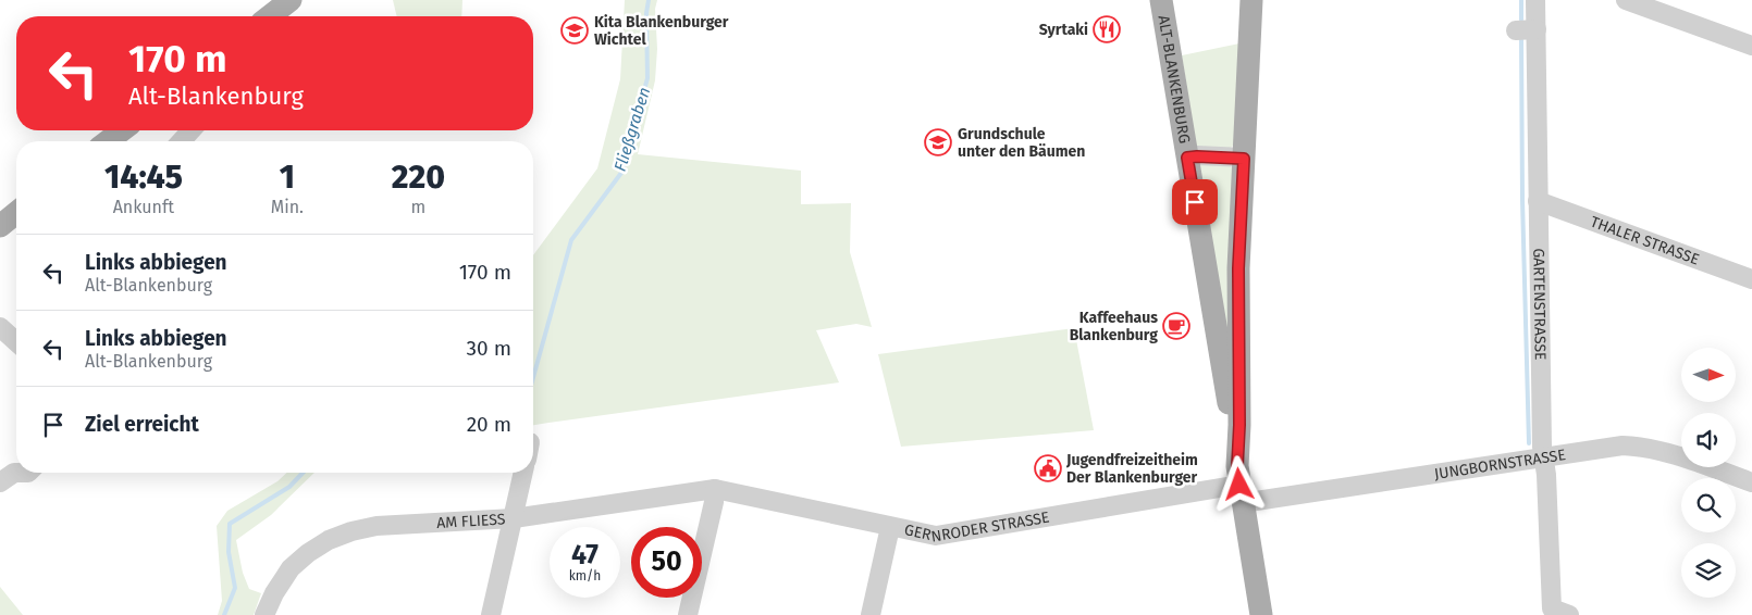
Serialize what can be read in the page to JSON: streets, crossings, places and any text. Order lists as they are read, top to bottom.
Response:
{
  "streets": {
    "main road": ["ALT-BLANKENBURG"],
    "street": [
      "THALER STRASSE",
      "GARTENSTRASSE",
      "JUNGBORNSTRASSE",
      "AM FLIESS",
      "GERNRODER STRASSE"
    ]
  },
  "crossings": [
    ["ALT-BLANKENBURG", "JUNGBORNSTRASSE"],
    ["ALT-BLANKENBURG", "GERNRODER STRASSE"],
    ["THALER STRASSE", "GARTENSTRASSE"],
    ["GARTENSTRASSE", "JUNGBORNSTRASSE"],
    ["JUNGBORNSTRASSE", "GERNRODER STRASSE"],
    ["AM FLIESS", "GERNRODER STRASSE"]
  ],
  "water": ["Fließgraben"],
  "places": {
    "restaurant": ["Syrtaki"],
    "school or university": ["Kita Blankenburger Wichtel", "Grundschule unter den Bäumen"],
    "cafe": ["Kaffeehaus Blankenburg"],
    "public building": ["Jugendfreizeitheim Der Blankenburger"]
  },
  "north": "right",
  "page": {
    "turn": ["170 m", "Alt-Blankenburg"],
    "eta": [
      "14:45",
      "Ankunft",
      "1",
      "Min.",
      "220",
      "m"
    ],
    "list": [
      {
        "name": "Links abbiegen",
        "note": "Alt-Blankenburg",
        "value": "170 m"
      },
      {
        "name": "Links abbiegen",
        "note": "Alt-Blankenburg",
        "value": "30 m"
      },
      {
        "name": "Ziel erreicht",
        "value": "20 m"
      }
    ],
    "speed": "47 km/h",
    "limit": "50"
  }
}
